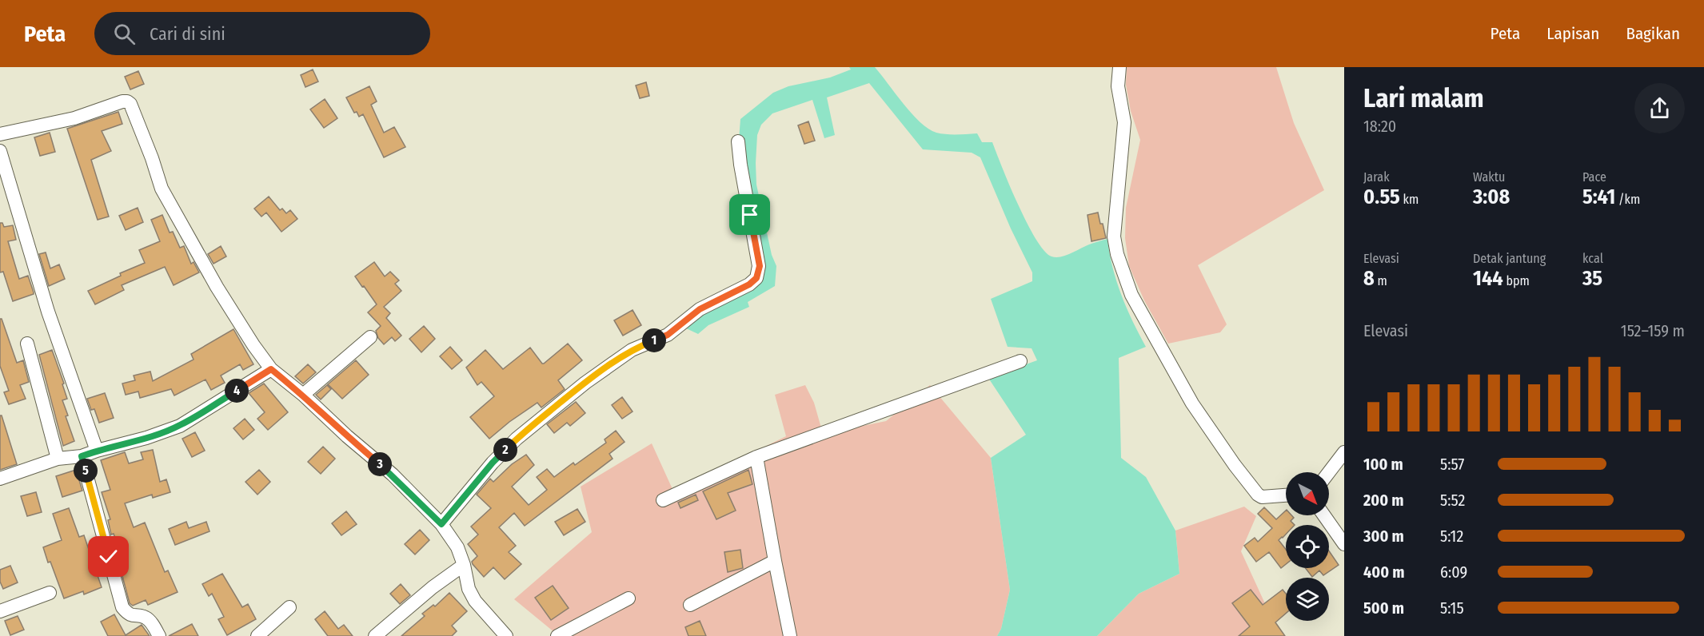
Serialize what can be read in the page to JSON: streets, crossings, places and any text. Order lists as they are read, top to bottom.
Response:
{
  "north": "bottom right",
  "page": {
    "header": "Peta",
    "search": "Cari di sini",
    "nav": ["Peta", "Lapisan", "Bagikan"],
    "heading": ["Lari malam", "18:20"],
    "stats": [
      ["Jarak", "0.55 km"],
      ["Waktu", "3:08"],
      ["Pace", "5:41 /km"],
      ["Elevasi", "8 m"],
      ["Detak jantung", "144 bpm"],
      ["kcal", "35"]
    ],
    "chart": ["Elevasi", "152–159 m"],
    "pins": [
      "1",
      "4",
      "2",
      "3",
      "5"
    ],
    "list": [
      {
        "name": "100 m",
        "note": "5:57"
      },
      {
        "name": "200 m",
        "note": "5:52"
      },
      {
        "name": "300 m",
        "note": "5:12"
      },
      {
        "name": "400 m",
        "note": "6:09"
      },
      {
        "name": "500 m",
        "note": "5:15"
      }
    ]
  }
}
